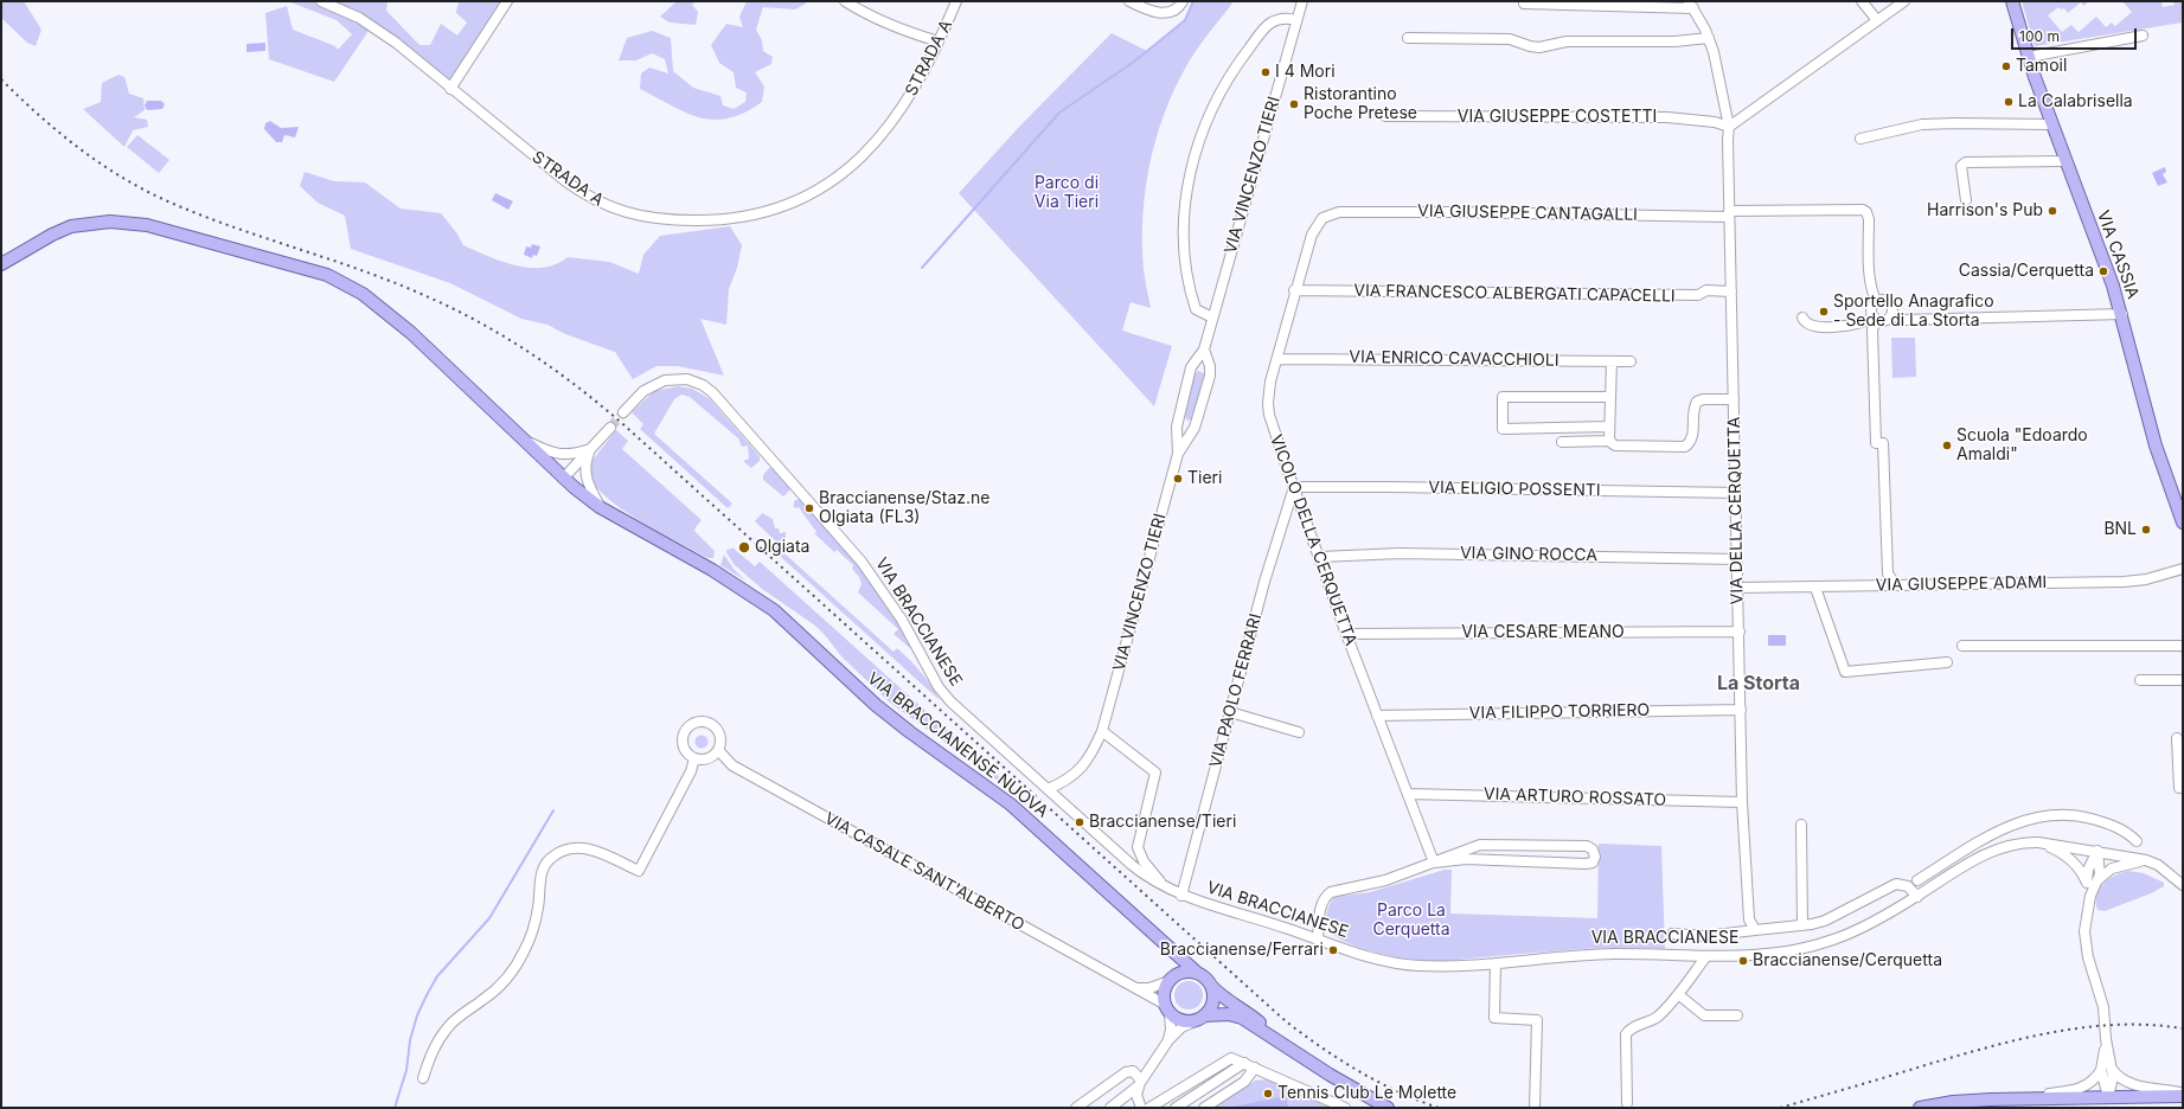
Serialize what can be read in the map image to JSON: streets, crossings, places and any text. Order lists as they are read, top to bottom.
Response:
{
  "streets": {
    "main road": ["VIA CASSIA", "VIA BRACCIANENSE NUOVA"],
    "street": [
      "STRADA A",
      "VIA GIUSEPPE COSTETTI",
      "VIA VINCENZO TIERI",
      "VIA GIUSEPPE CANTAGALLI",
      "VIA FRANCESCO ALBERGATI CAPACELLI",
      "VIA ENRICO CAVACCHIOLI",
      "VIA ELIGIO POSSENTI",
      "VIA DELLA CERQUETTA",
      "VICOLO DELLA CERQUETTA",
      "VIA GINO ROCCA",
      "VIA GIUSEPPE ADAMI",
      "VIA BRACCIANESE",
      "VIA CESARE MEANO",
      "VIA PAOLO FERRARI",
      "VIA FILIPPO TORRIERO",
      "VIA ARTURO ROSSATO",
      "VIA CASALE SANT'ALBERTO"
    ]
  },
  "crossings": [
    ["VIA GIUSEPPE COSTETTI", "VIA DELLA CERQUETTA"],
    ["VIA VINCENZO TIERI", "VIA BRACCIANESE"],
    ["VIA GIUSEPPE CANTAGALLI", "VIA DELLA CERQUETTA"],
    ["VIA GIUSEPPE CANTAGALLI", "VICOLO DELLA CERQUETTA"],
    ["VIA FRANCESCO ALBERGATI CAPACELLI", "VIA DELLA CERQUETTA"],
    ["VIA FRANCESCO ALBERGATI CAPACELLI", "VICOLO DELLA CERQUETTA"],
    ["VIA ENRICO CAVACCHIOLI", "VICOLO DELLA CERQUETTA"],
    ["VIA ELIGIO POSSENTI", "VIA DELLA CERQUETTA"],
    ["VIA ELIGIO POSSENTI", "VICOLO DELLA CERQUETTA"],
    ["VIA ELIGIO POSSENTI", "VIA PAOLO FERRARI"],
    ["VIA DELLA CERQUETTA", "VIA GINO ROCCA"],
    ["VIA DELLA CERQUETTA", "VIA GIUSEPPE ADAMI"],
    ["VIA DELLA CERQUETTA", "VIA CESARE MEANO"],
    ["VIA DELLA CERQUETTA", "VIA FILIPPO TORRIERO"],
    ["VIA DELLA CERQUETTA", "VIA ARTURO ROSSATO"],
    ["VICOLO DELLA CERQUETTA", "VIA GINO ROCCA"],
    ["VICOLO DELLA CERQUETTA", "VIA CESARE MEANO"],
    ["VICOLO DELLA CERQUETTA", "VIA PAOLO FERRARI"],
    ["VICOLO DELLA CERQUETTA", "VIA FILIPPO TORRIERO"],
    ["VICOLO DELLA CERQUETTA", "VIA ARTURO ROSSATO"],
    ["VIA BRACCIANESE", "VIA PAOLO FERRARI"],
    ["VIA BRACCIANENSE NUOVA", "VIA CASALE SANT'ALBERTO"]
  ],
  "districts": ["La Storta"],
  "parks": ["Parco di Via Tieri", "Parco La Cerquetta"],
  "places": [
    "Tamoil",
    "I 4 Mori",
    "La Calabrisella",
    "Ristorantino Poche Pretese",
    "Harrison's Pub",
    "Cassia/Cerquetta",
    "Sportello Anagrafico - Sede di La Storta",
    "Scuola \"Edoardo Amaldi\"",
    "Tieri",
    "Braccianense/Staz.ne Olgiata (FL3)",
    "BNL",
    "Olgiata",
    "Braccianense/Tieri",
    "Braccianense/Ferrari",
    "Braccianense/Cerquetta",
    "Tennis Club Le Molette"
  ],
  "scale_bar": "100 m"
}
